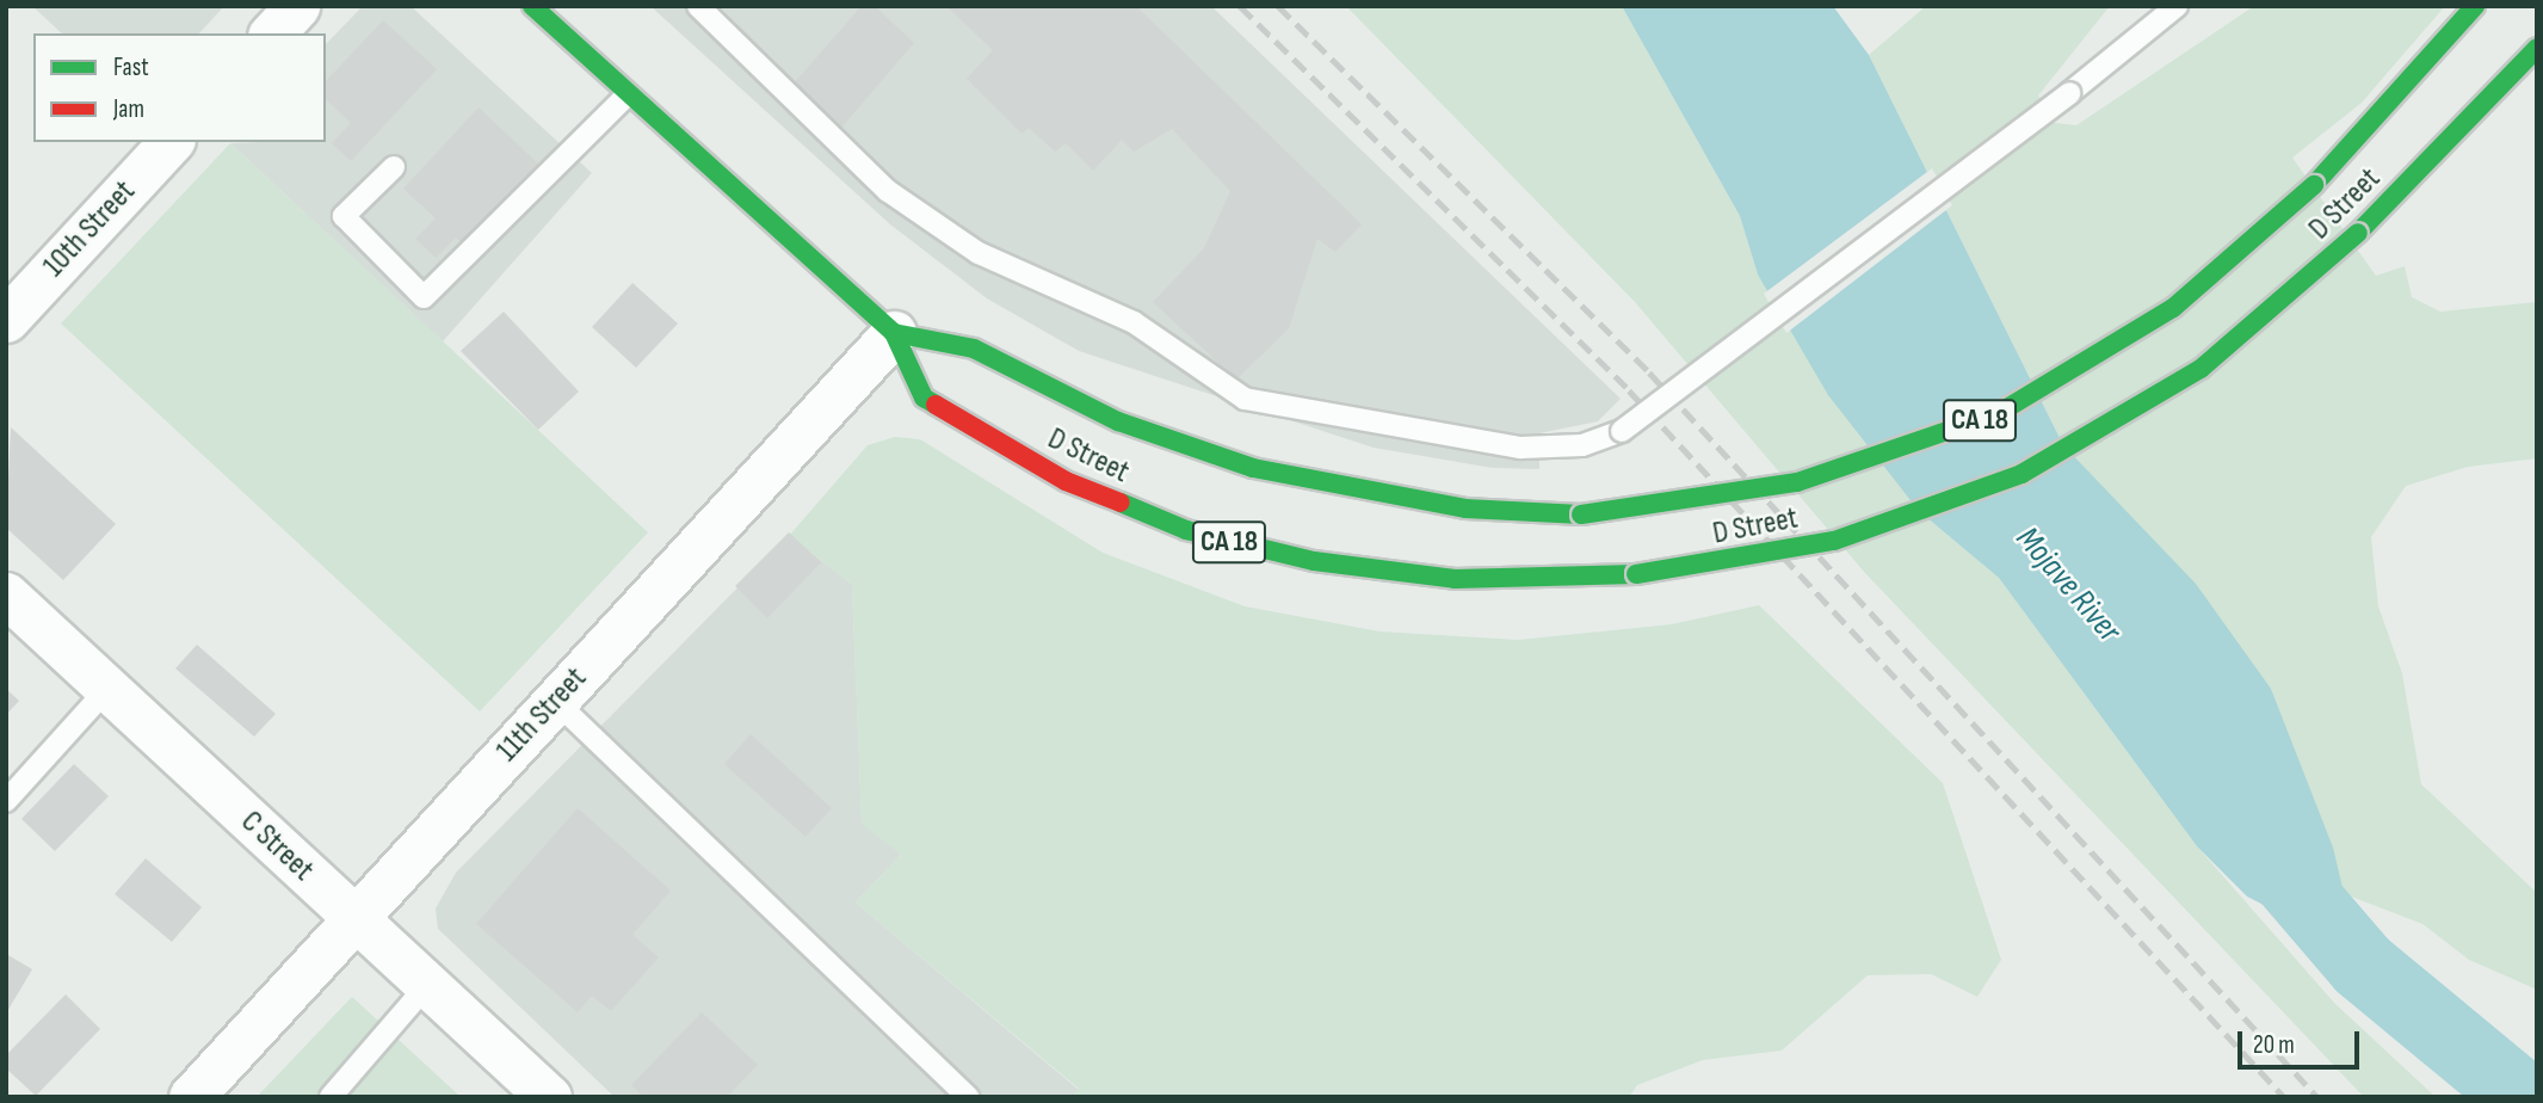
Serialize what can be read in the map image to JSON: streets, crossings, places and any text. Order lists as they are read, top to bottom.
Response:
{
  "streets": {
    "main road": ["D Street", "CA 18"],
    "street": ["10th Street", "11th Street", "C Street"]
  },
  "crossings": [
    ["D Street", "11th Street"],
    ["11th Street", "C Street"]
  ],
  "water": ["Mojave River"],
  "legend": ["Fast", "Jam"],
  "scale_bar": "20 m"
}
